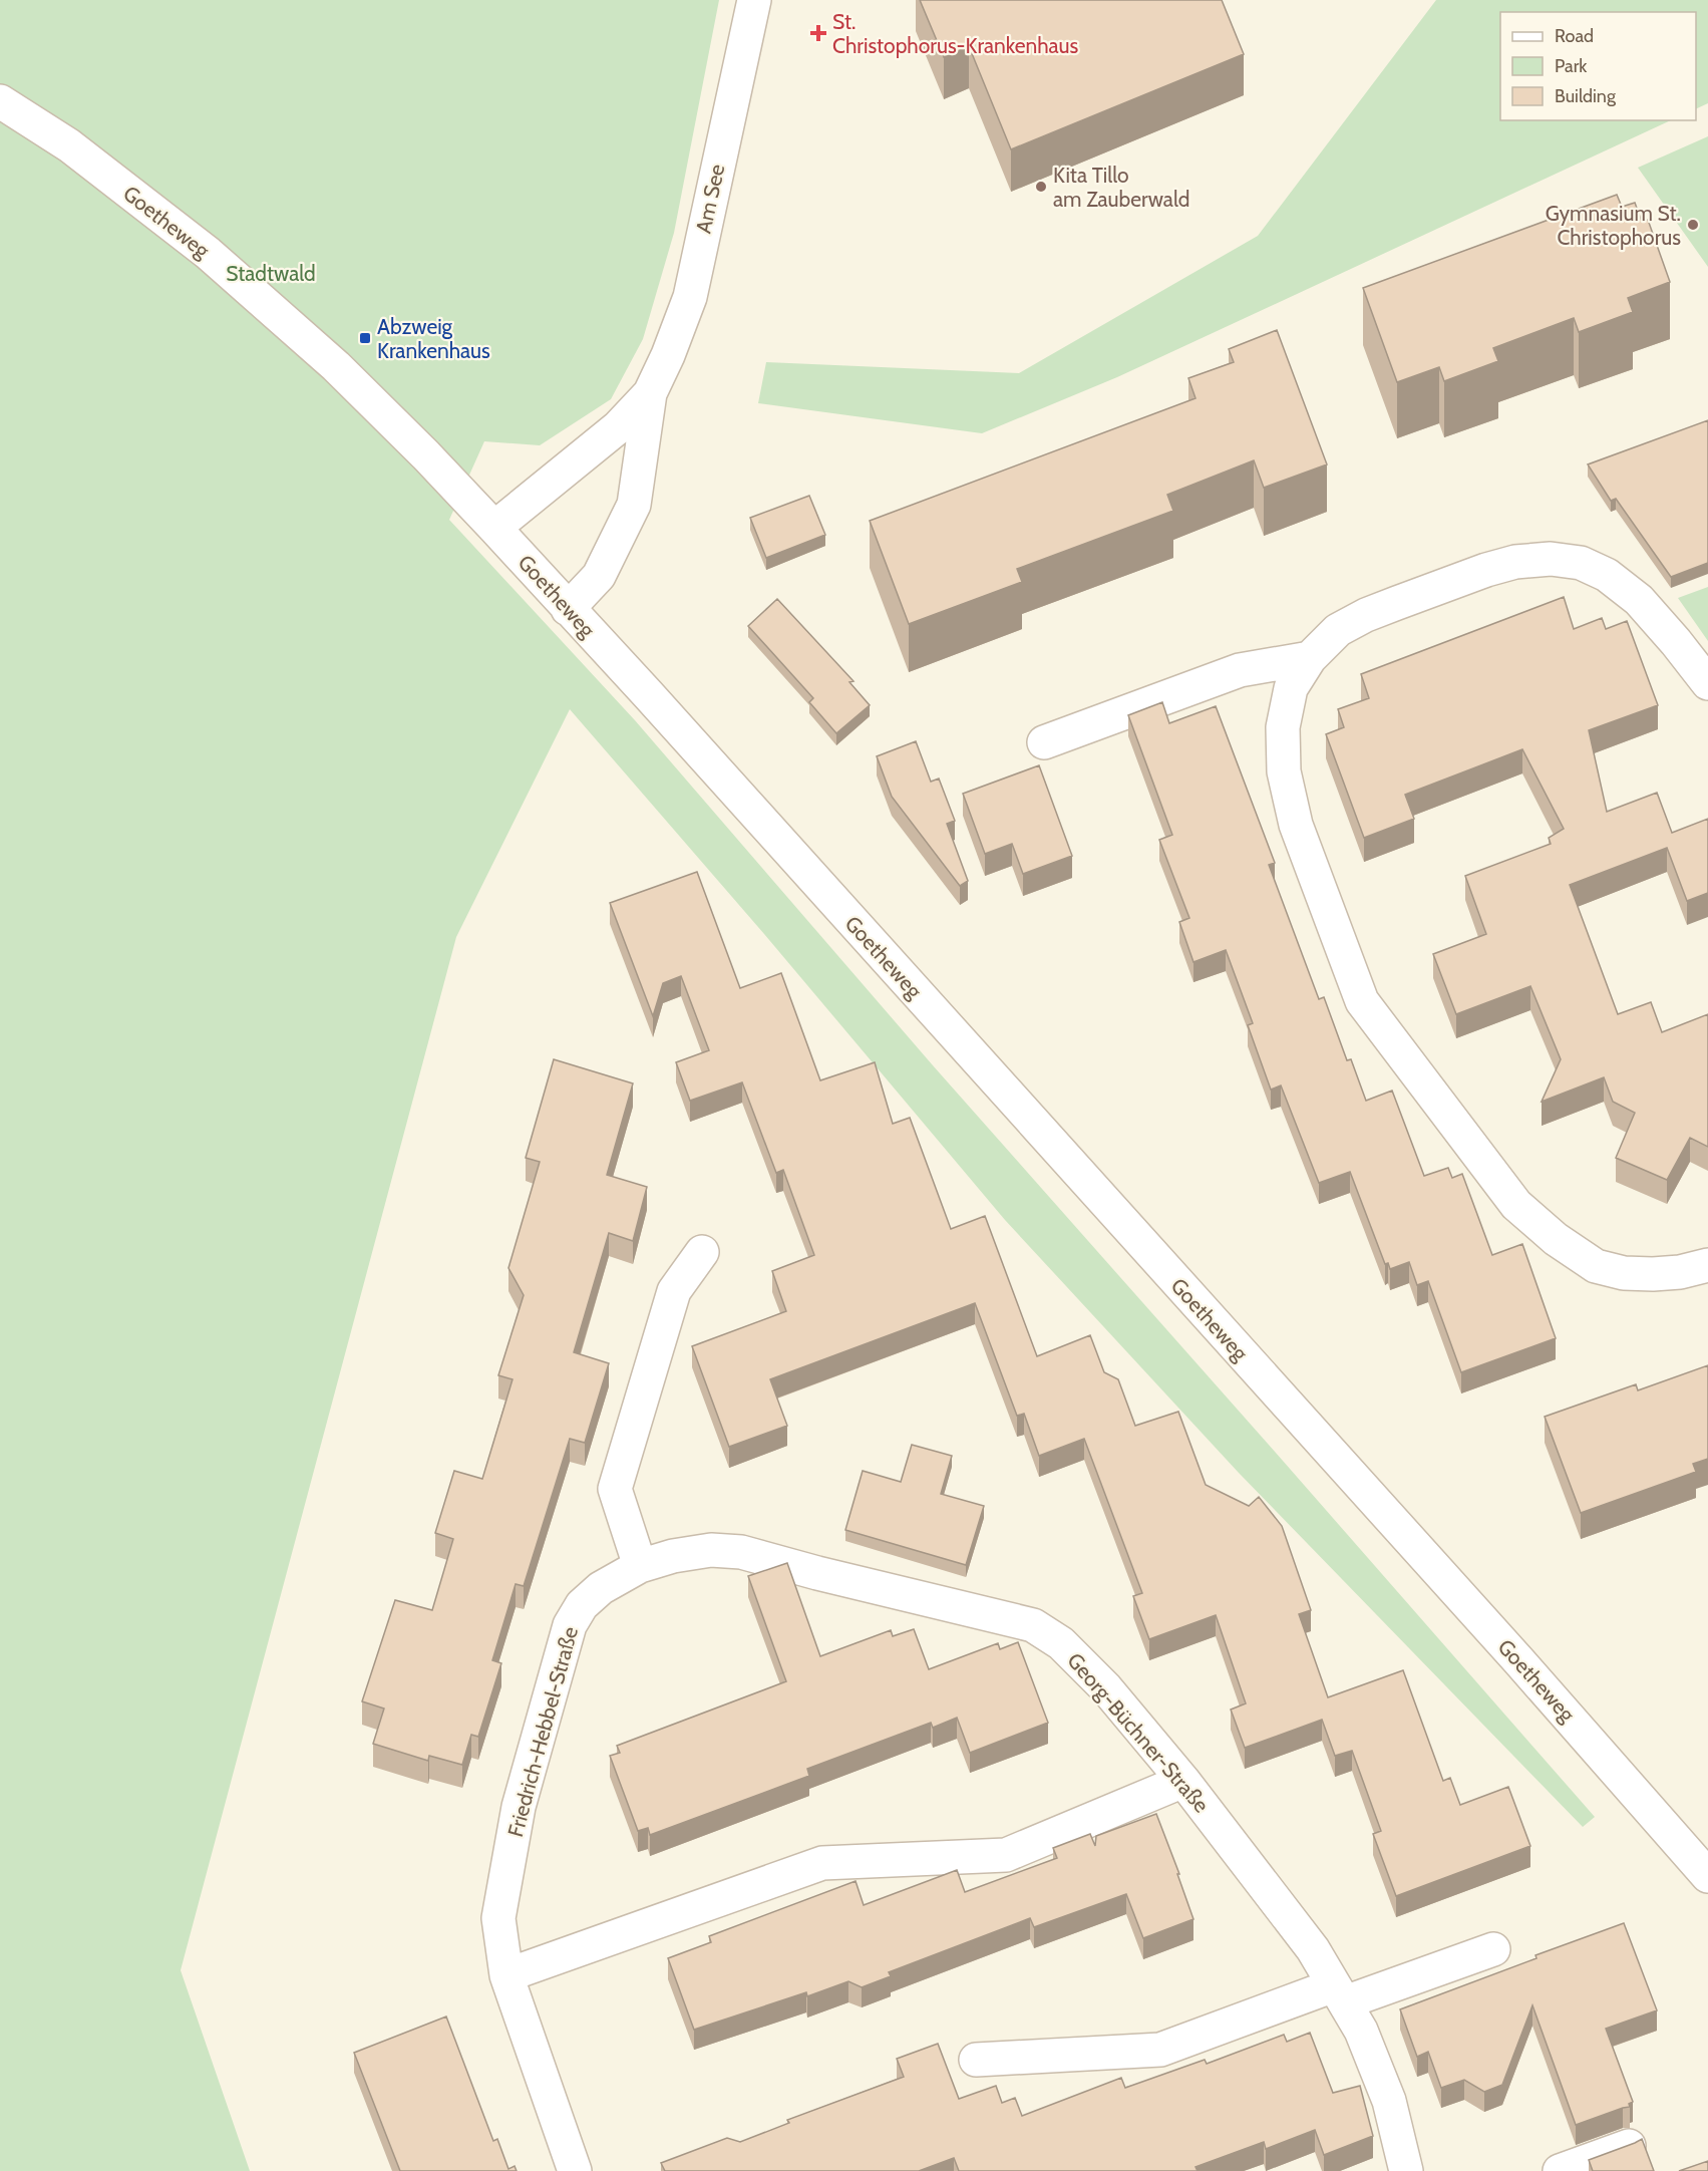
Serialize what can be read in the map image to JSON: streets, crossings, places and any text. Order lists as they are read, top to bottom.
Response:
{
  "streets": {
    "street": [
      "Am See",
      "Goetheweg",
      "Friedrich-Hebbel-Straße",
      "Georg-Büchner-Straße"
    ]
  },
  "crossings": [
    ["Am See", "Goetheweg"],
    ["Friedrich-Hebbel-Straße", "Georg-Büchner-Straße"]
  ],
  "parks": ["Stadtwald"],
  "places": {
    "health": ["St. Christophorus-Krankenhaus"],
    "other": ["Kita Tillo am Zauberwald", "Gymnasium St. Christophorus"],
    "transit": ["Abzweig Krankenhaus"]
  },
  "legend": ["Road", "Park", "Building"]
}
